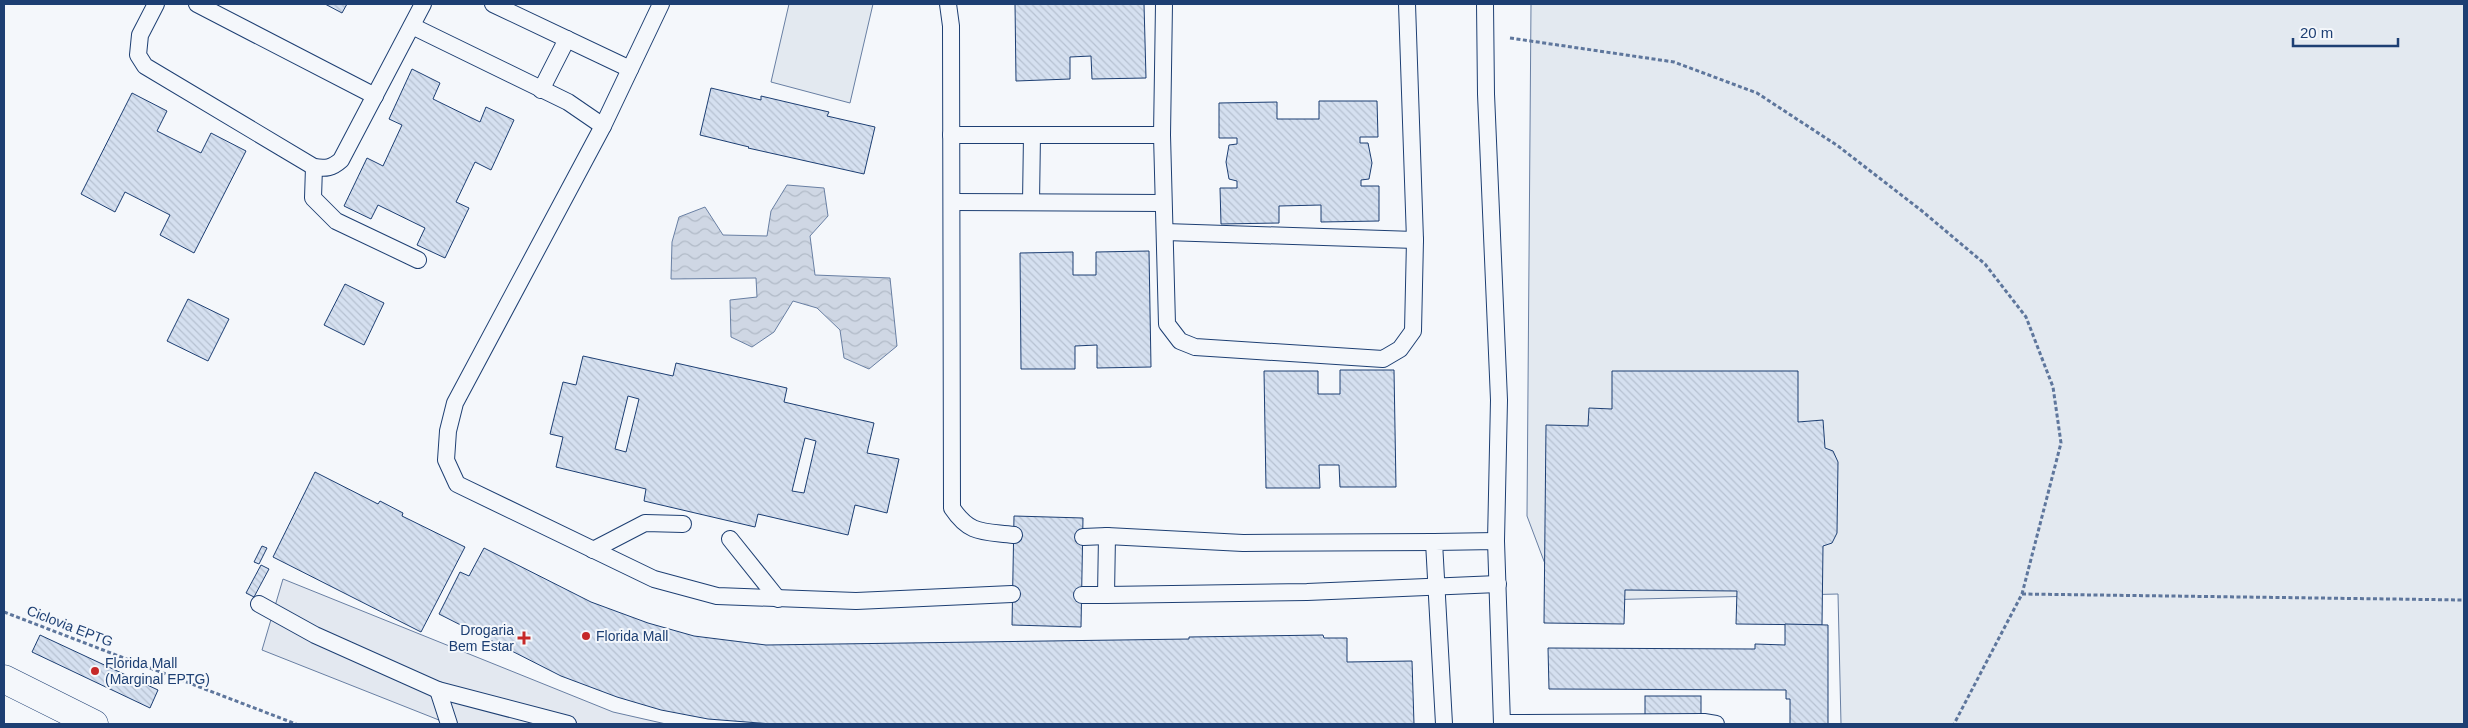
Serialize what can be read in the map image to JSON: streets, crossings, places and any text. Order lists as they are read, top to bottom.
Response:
{
  "streets": {
    "path": ["Ciclovia EPTG"]
  },
  "places": {
    "other": ["Florida Mall", "Florida Mall (Marginal EPTG)"],
    "health": ["Drogaria Bem Estar"]
  },
  "scale_bar": "20 m"
}
